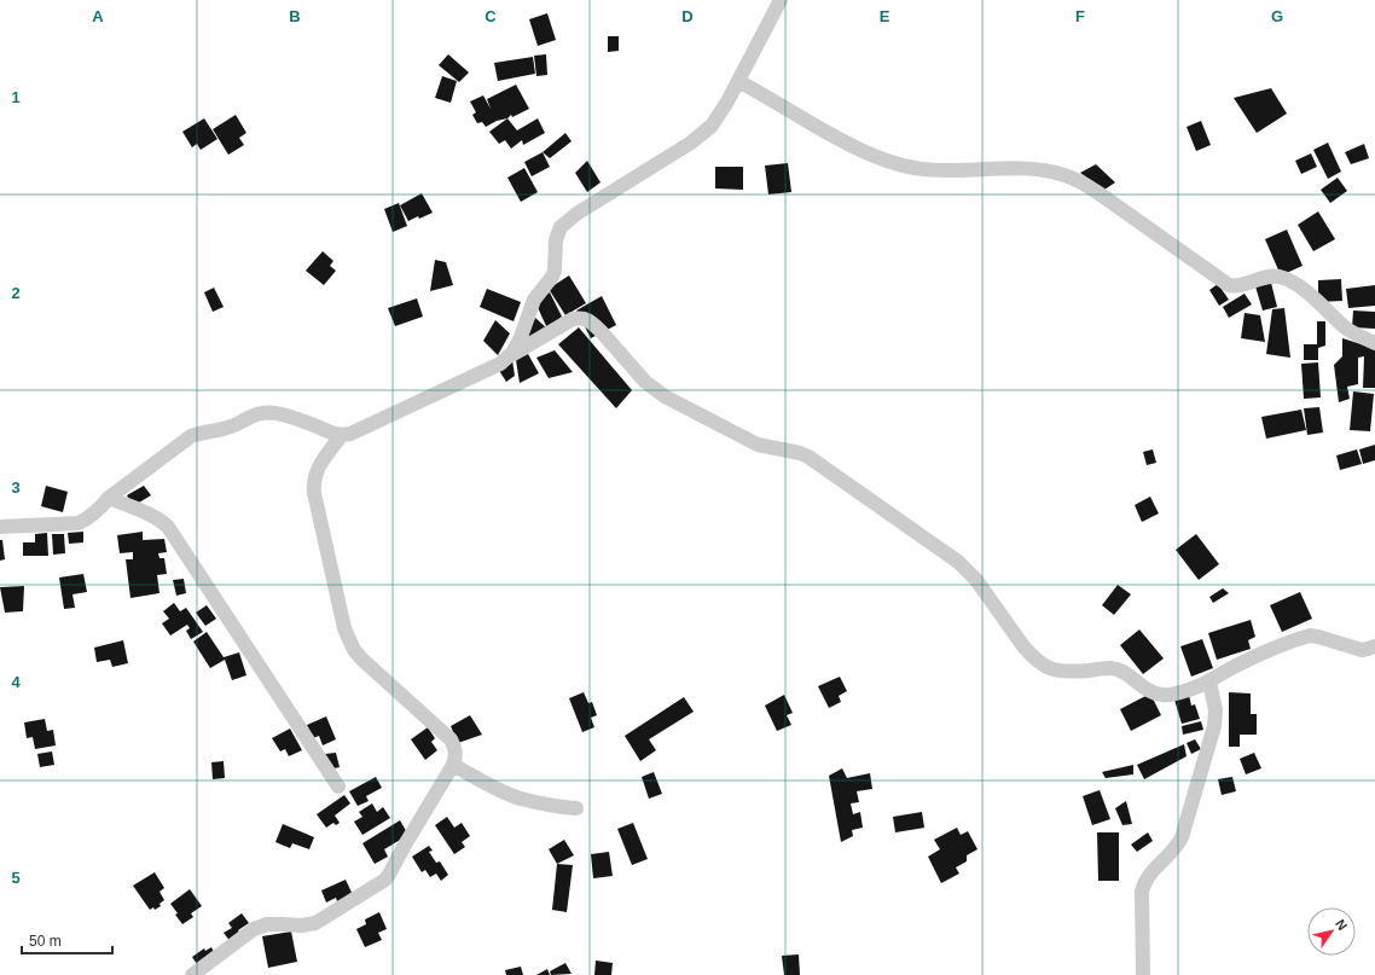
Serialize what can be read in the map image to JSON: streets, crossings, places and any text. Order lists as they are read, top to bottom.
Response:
{
  "scale_bar": "50 m",
  "north": "top right",
  "grid": {
    "columns": [
      "A",
      "B",
      "C",
      "D",
      "E",
      "F",
      "G"
    ],
    "rows": [
      "1",
      "2",
      "3",
      "4",
      "5"
    ]
  }
}
